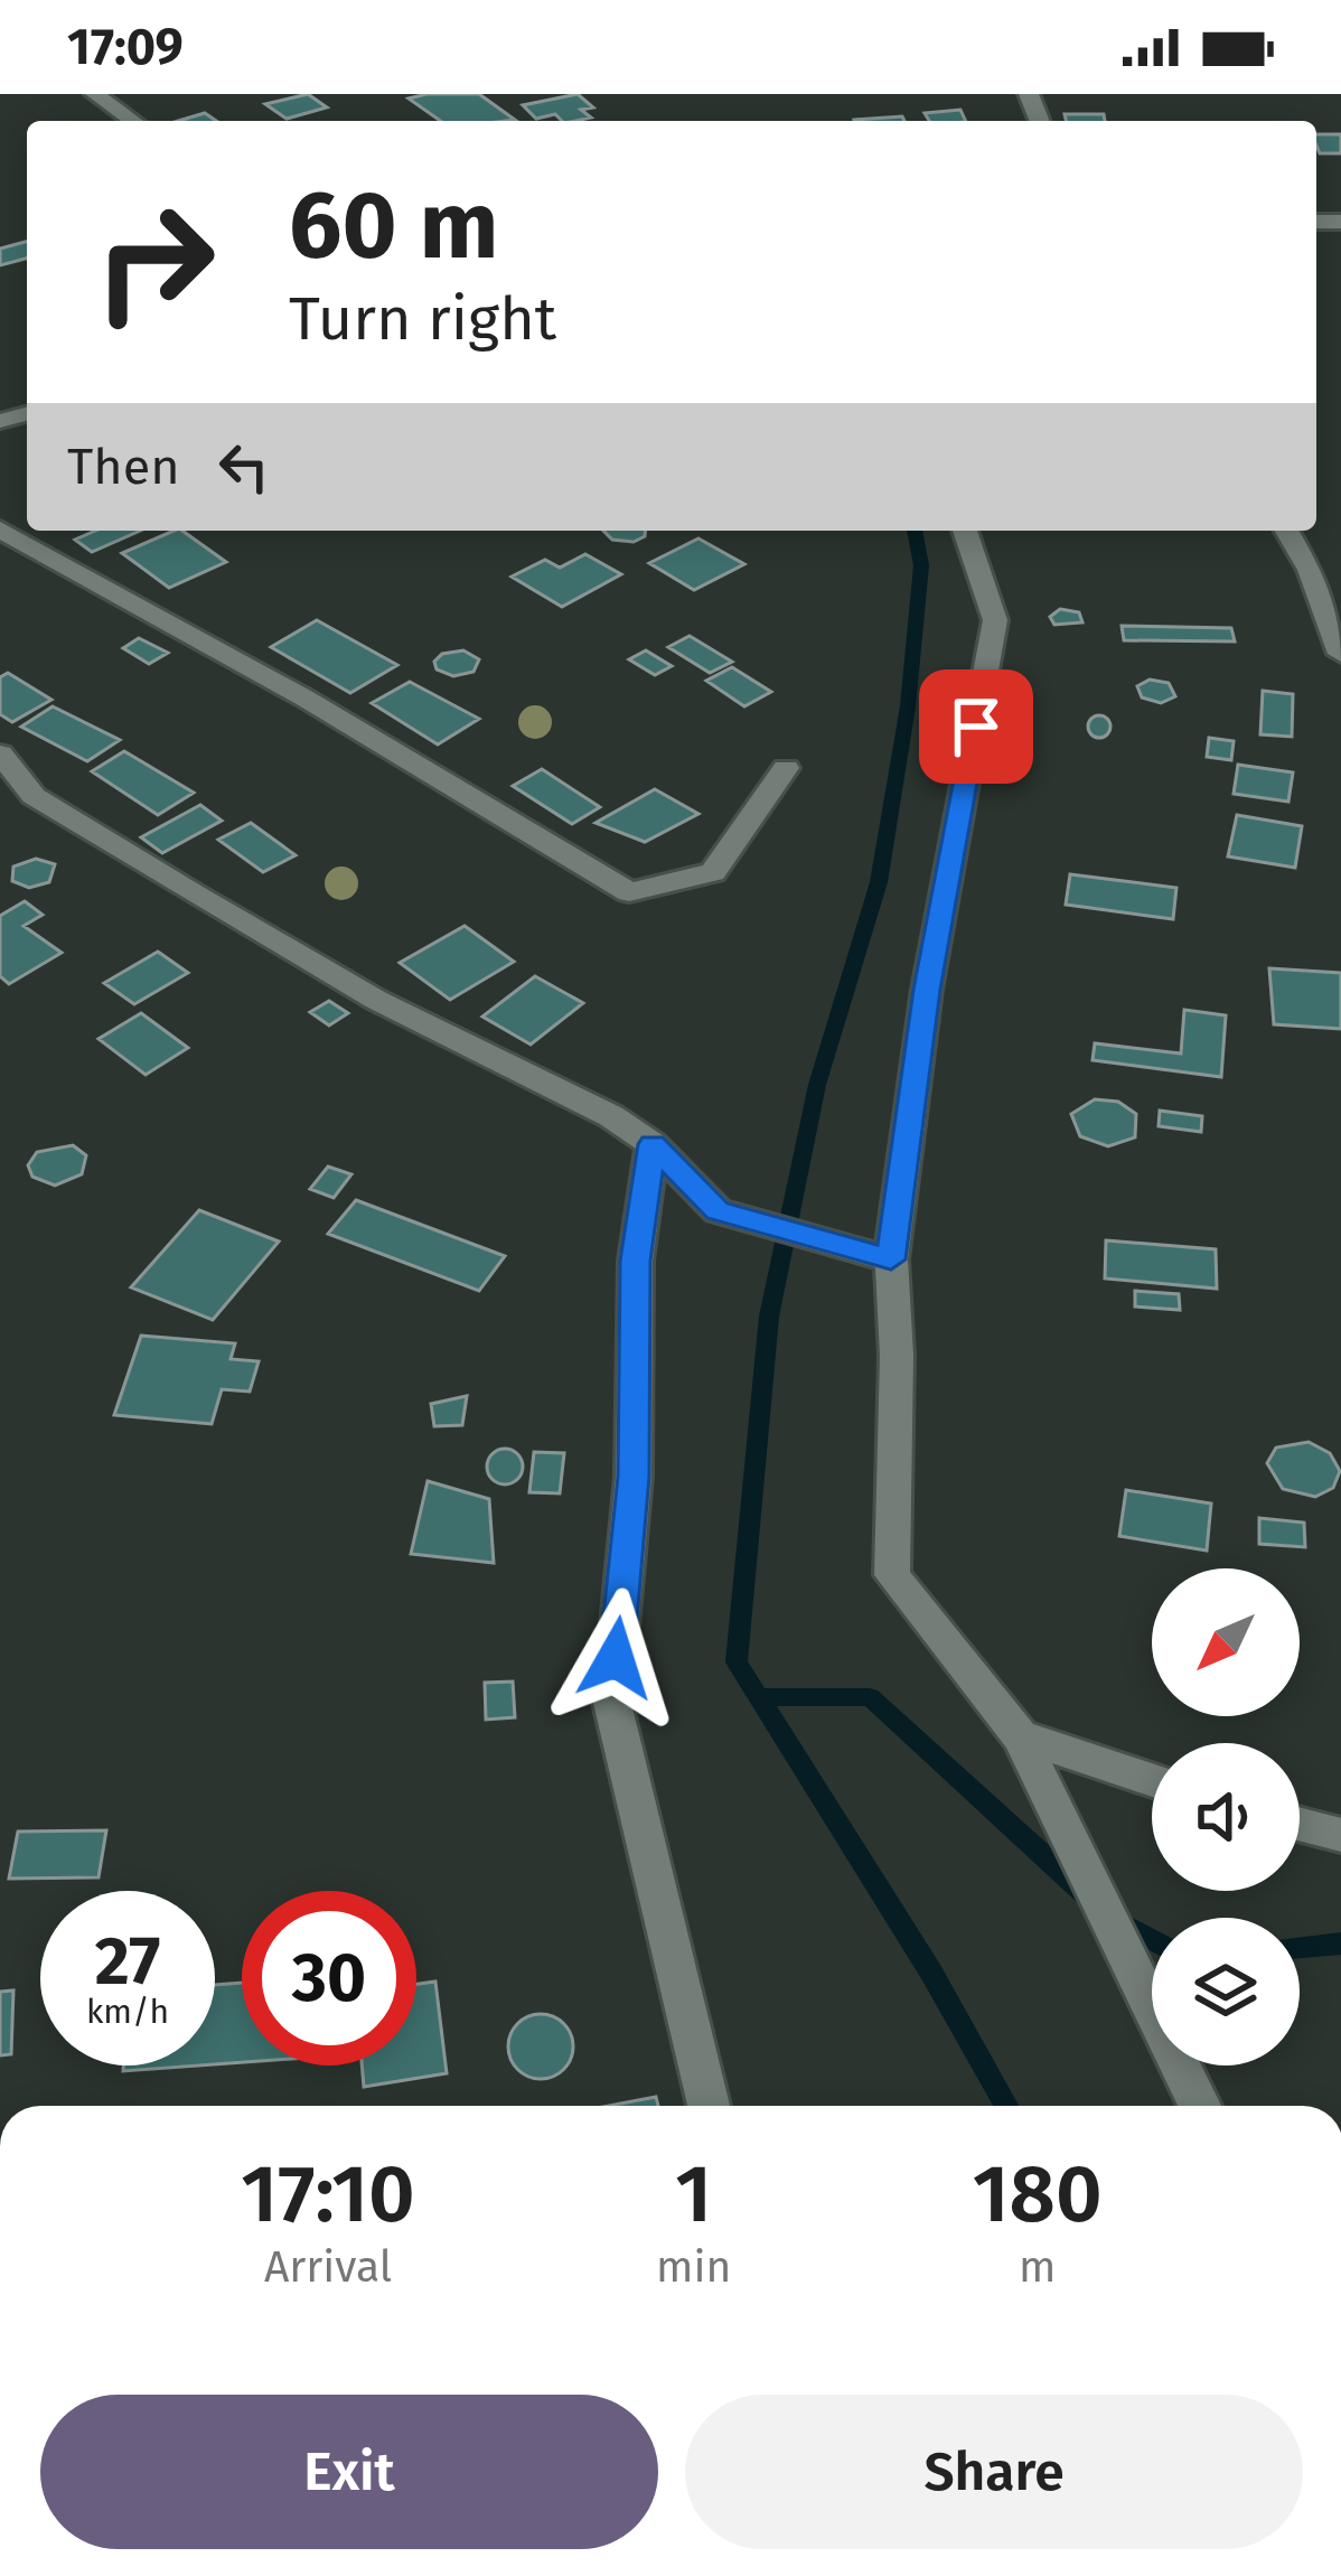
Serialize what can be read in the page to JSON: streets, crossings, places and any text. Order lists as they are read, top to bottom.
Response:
{
  "north": "bottom left",
  "page": {
    "status": "17:09",
    "turn": ["60 m", "Turn right"],
    "then": "Then",
    "speed": "27 km/h",
    "limit": "30",
    "eta": [
      "17:10",
      "Arrival",
      "1",
      "min",
      "180",
      "m"
    ],
    "buttons": ["Exit", "Share"]
  }
}
